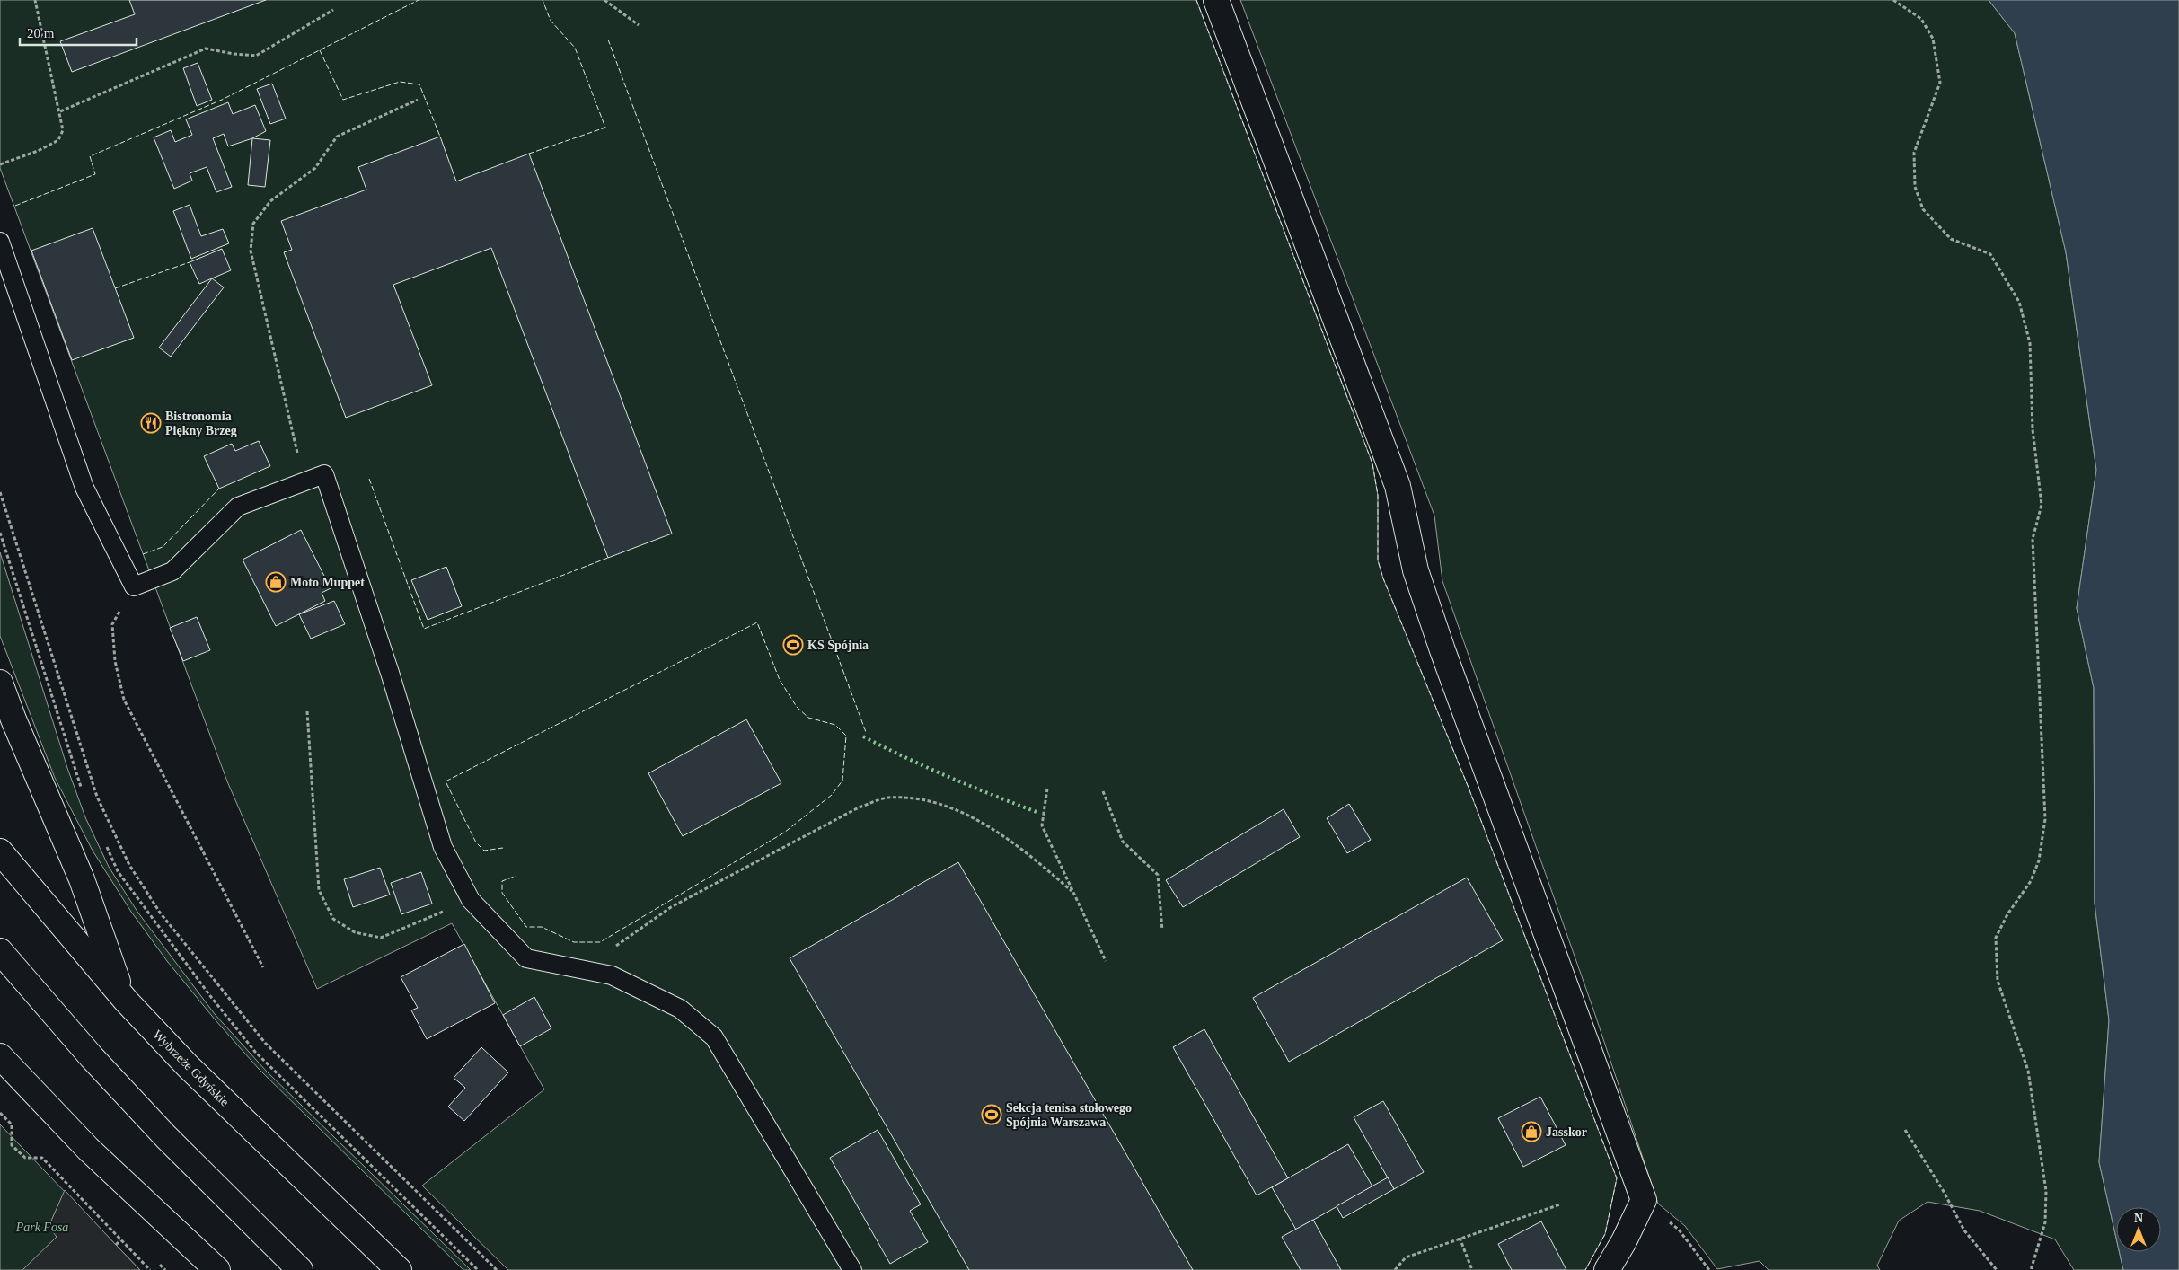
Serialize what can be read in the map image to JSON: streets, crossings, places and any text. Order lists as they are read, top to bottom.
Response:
{
  "streets": {
    "main road": ["Wybrzeże Gdyńskie"]
  },
  "parks": ["Park Fosa"],
  "places": {
    "restaurant": ["Bistronomia Piękny Brzeg"],
    "shop": ["Moto Muppet", "Jasskor"],
    "sports": ["KS Spójnia", "Sekcja tenisa stołowego Spójnia Warszawa"]
  },
  "scale_bar": "20 m",
  "north": "top"
}
